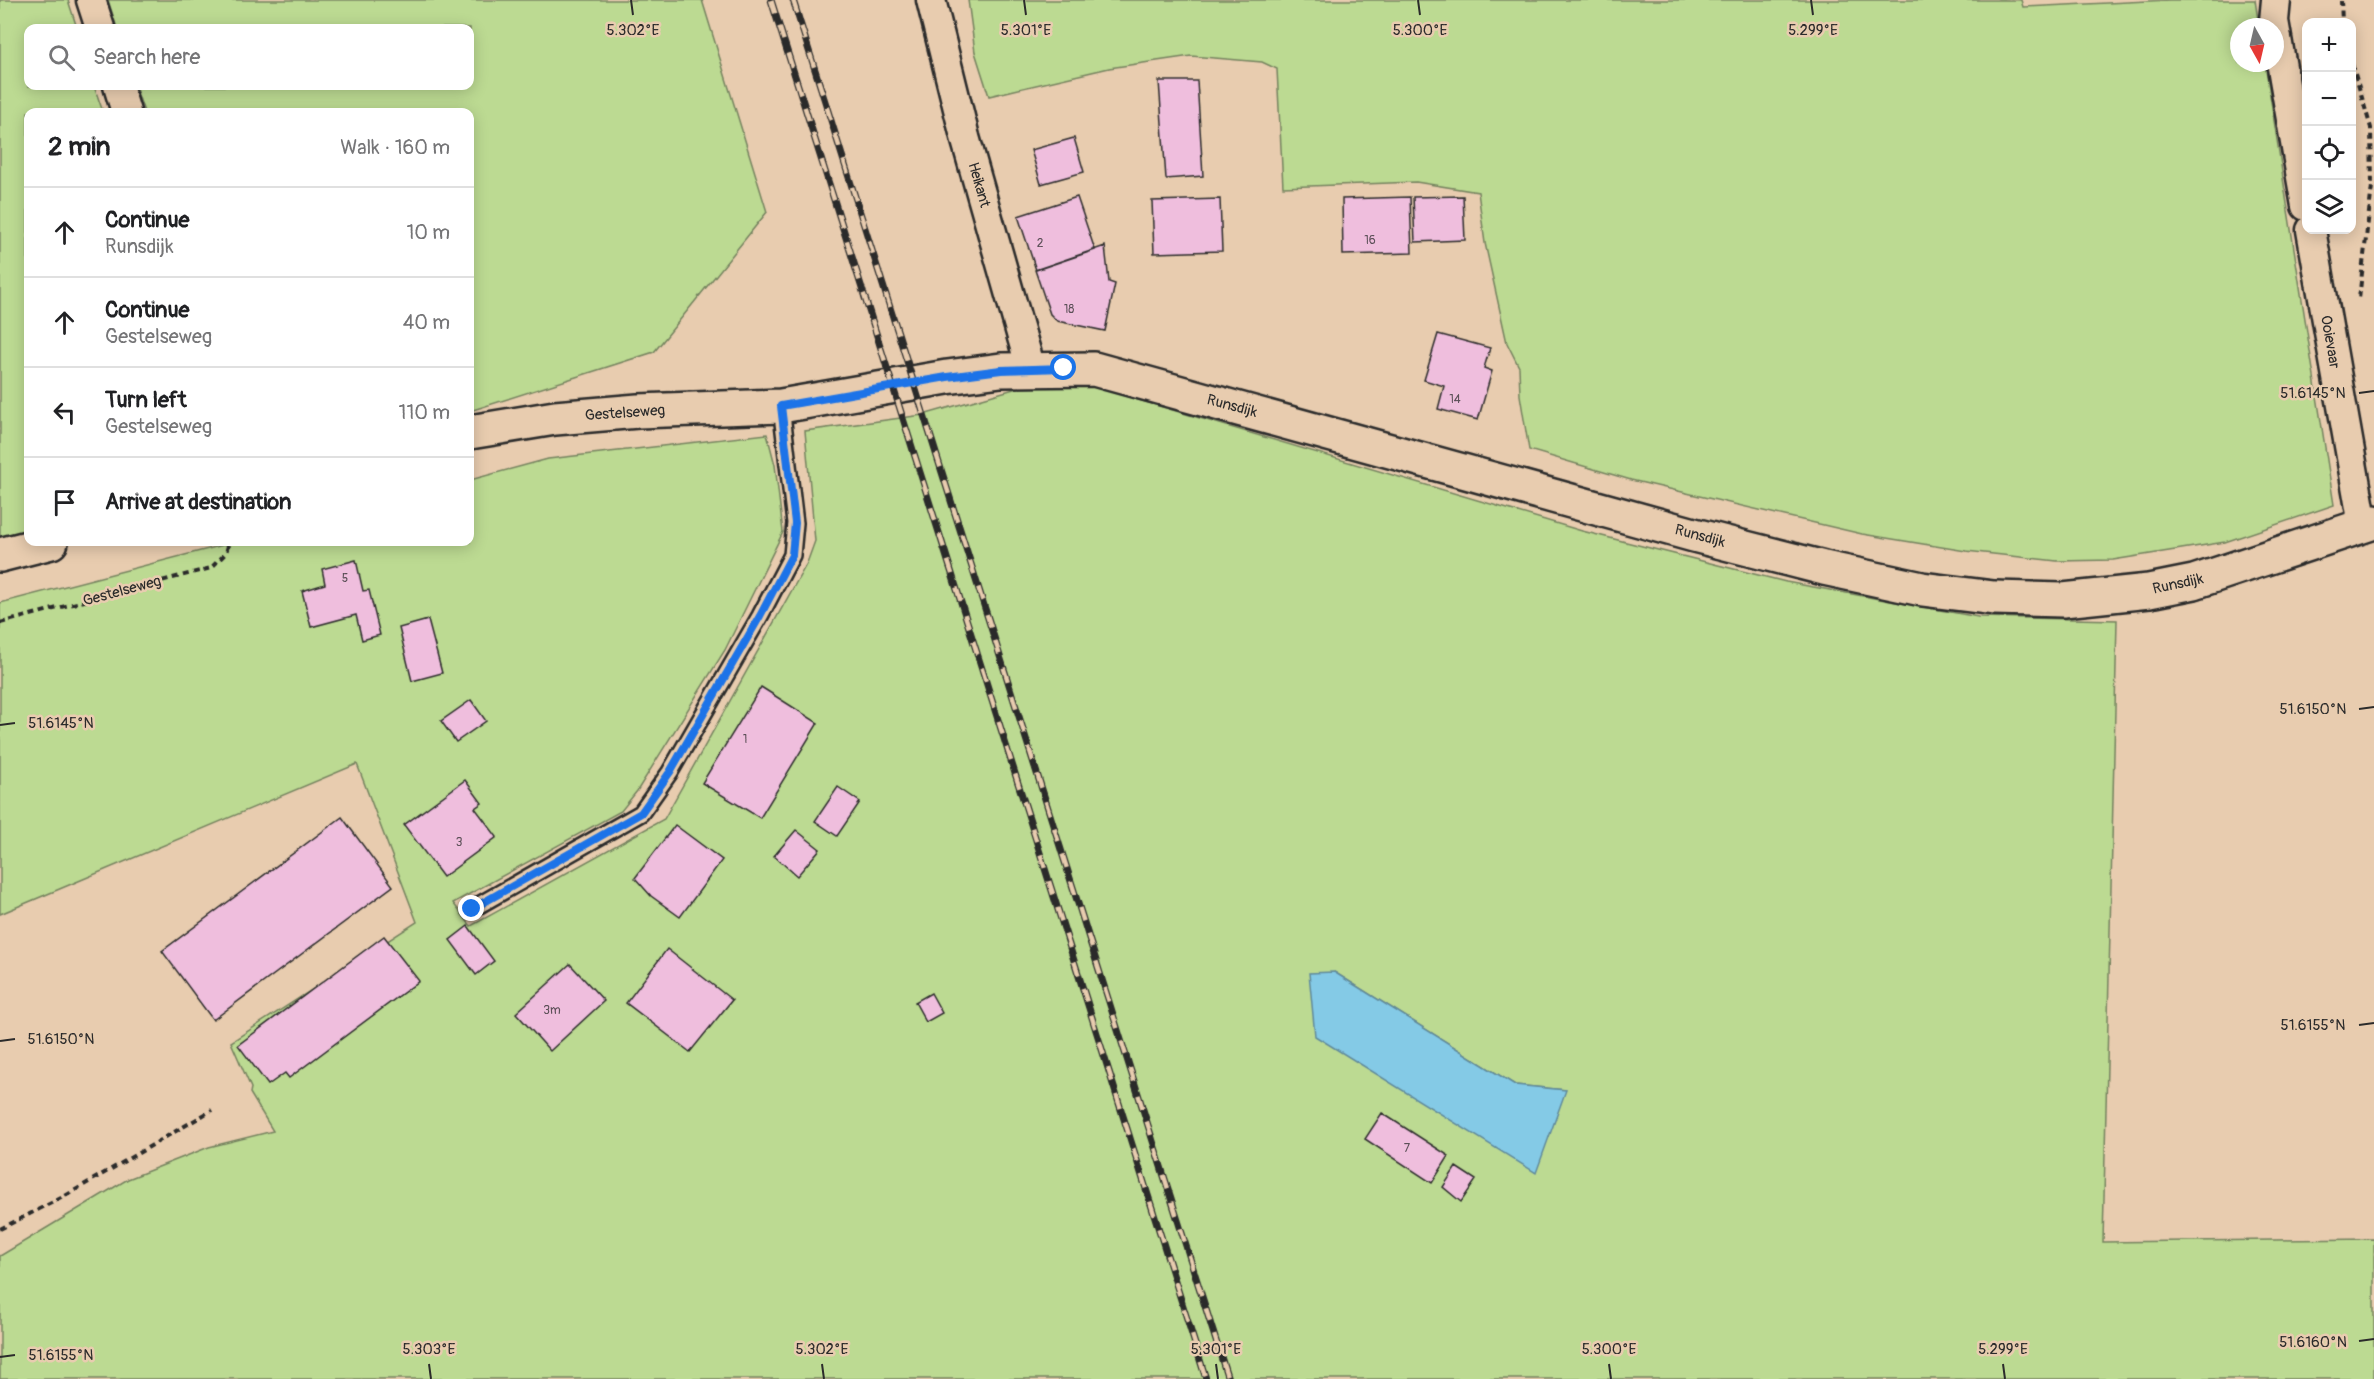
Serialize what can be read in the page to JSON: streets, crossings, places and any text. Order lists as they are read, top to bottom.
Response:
{
  "streets": {
    "street": [
      "Heikant",
      "Ooievaar",
      "Runsdijk",
      "Gestelseweg"
    ]
  },
  "crossings": [
    ["Heikant", "Runsdijk"],
    ["Heikant", "Gestelseweg"],
    ["Ooievaar", "Runsdijk"],
    ["Runsdijk", "Gestelseweg"]
  ],
  "house_numbers": [
    "16",
    "2",
    "18",
    "14",
    "5",
    "1",
    "3",
    "3m",
    "7"
  ],
  "north": "bottom",
  "page": {
    "map_buttons": ["+", "−"],
    "search": "Search here",
    "heading": ["2 min", "Walk · 160 m"],
    "list": [
      ["Continue", "Runsdijk", "10 m"],
      ["Continue", "Gestelseweg", "40 m"],
      ["Turn left", "Gestelseweg", "110 m"],
      "Arrive at destination"
    ]
  },
  "coordinates": [
    "5.302°E",
    "5.301°E",
    "5.300°E",
    "5.299°E",
    "51.6145°N",
    "51.6150°N",
    "51.6155°N",
    "51.6160°N",
    "5.303°E"
  ]
}
